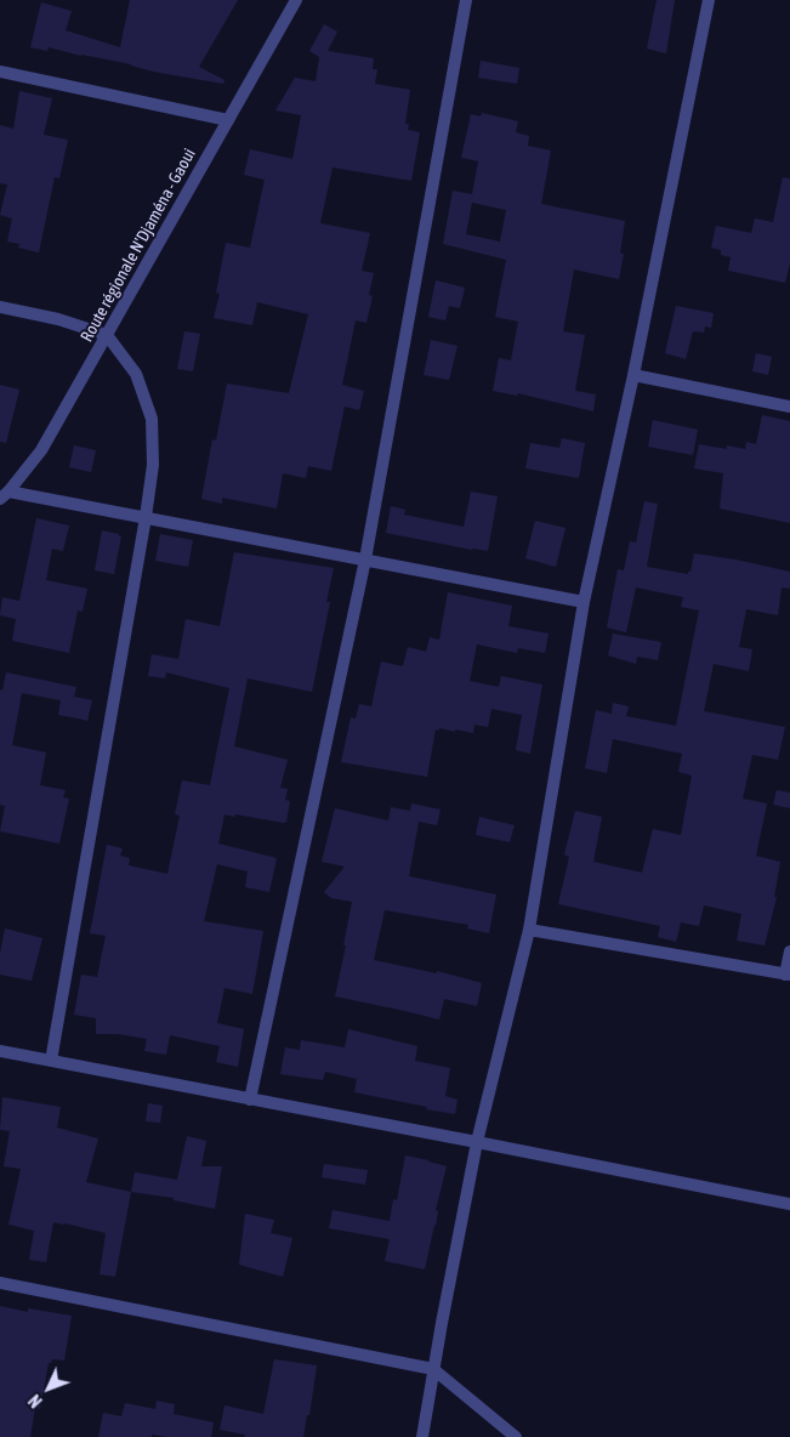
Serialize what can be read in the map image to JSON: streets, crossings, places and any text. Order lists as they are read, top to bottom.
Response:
{
  "streets": {
    "street": ["Route régionale N'Djaména - Gaoui"]
  },
  "north": "bottom left"
}
